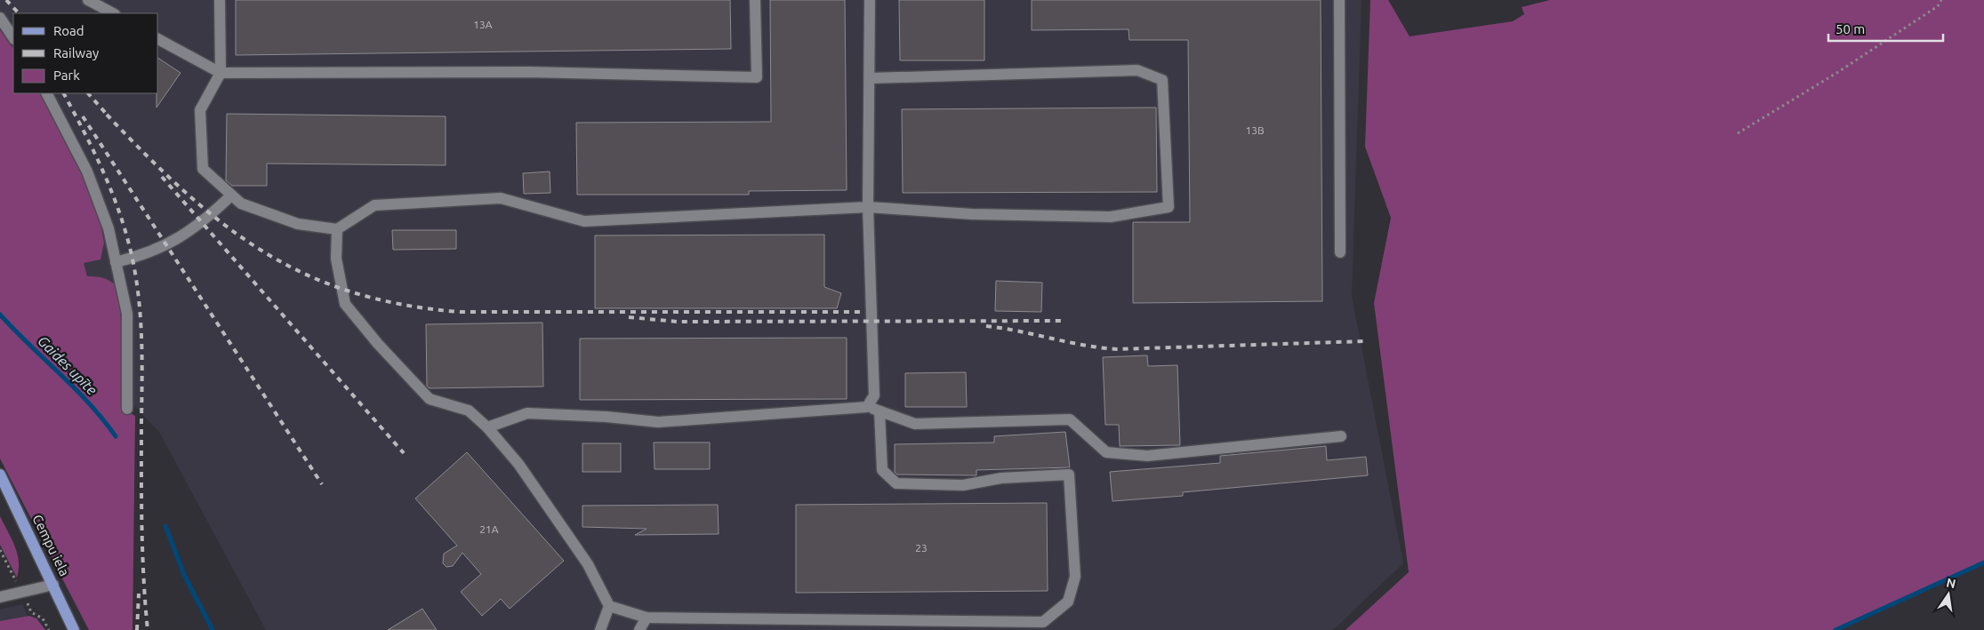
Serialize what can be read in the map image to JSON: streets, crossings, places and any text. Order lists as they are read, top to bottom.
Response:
{
  "streets": {
    "main road": ["Cempu iela"]
  },
  "water": ["Gaides upīte"],
  "house_numbers": [
    "13A",
    "13B",
    "21A",
    "23"
  ],
  "legend": ["Road", "Railway", "Park"],
  "scale_bar": "50 m",
  "north": "top"
}
